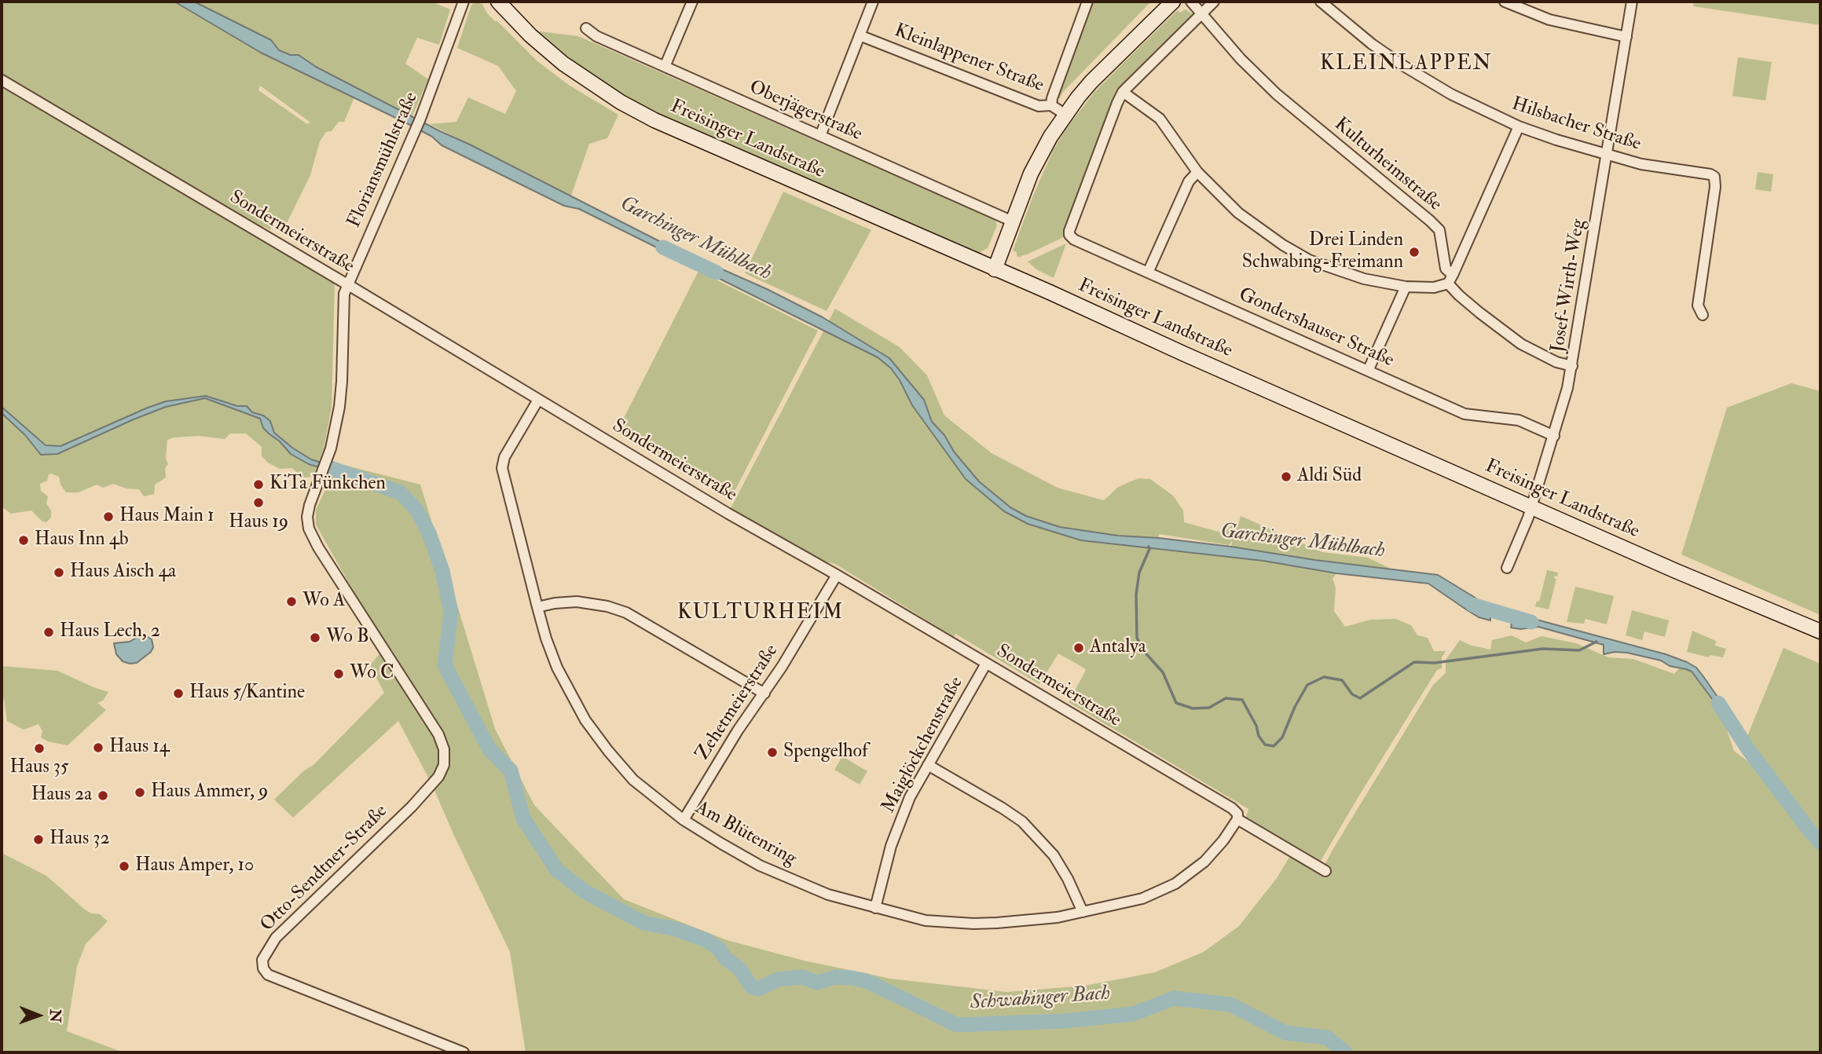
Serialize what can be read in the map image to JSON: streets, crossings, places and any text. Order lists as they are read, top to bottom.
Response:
{
  "streets": {
    "main road": ["Freisinger Landstraße"],
    "street": [
      "Kleinlappener Straße",
      "Oberjägerstraße",
      "Hilsbacher Straße",
      "Floriansmühlstraße",
      "Kulturheimstraße",
      "Sondermeierstraße",
      "Josef-Wirth-Weg",
      "Gondershauser Straße",
      "Zehetmeierstraße",
      "Maiglöckchenstraße",
      "Am Blütenring",
      "Otto-Sendtner-Straße"
    ]
  },
  "crossings": [
    ["Hilsbacher Straße", "Josef-Wirth-Weg"],
    ["Freisinger Landstraße", "Josef-Wirth-Weg"],
    ["Floriansmühlstraße", "Sondermeierstraße"],
    ["Floriansmühlstraße", "Otto-Sendtner-Straße"],
    ["Kulturheimstraße", "Josef-Wirth-Weg"],
    ["Sondermeierstraße", "Zehetmeierstraße"],
    ["Sondermeierstraße", "Maiglöckchenstraße"],
    ["Sondermeierstraße", "Am Blütenring"],
    ["Josef-Wirth-Weg", "Gondershauser Straße"],
    ["Zehetmeierstraße", "Am Blütenring"],
    ["Maiglöckchenstraße", "Am Blütenring"]
  ],
  "districts": ["KLEINLAPPEN", "KULTURHEIM"],
  "water": ["Garchinger Mühlbach", "Schwabinger Bach"],
  "places": [
    "Drei Linden Schwabing-Freimann",
    "Aldi Süd",
    "KiTa Fünkchen",
    "Haus 19",
    "Haus Main 1",
    "Haus Inn 4b",
    "Haus Aisch 4a",
    "Wo A",
    "Haus Lech, 2",
    "Wo B",
    "Antalya",
    "Wo C",
    "Haus 5/Kantine",
    "Haus 14",
    "Haus 35",
    "Spengelhof",
    "Haus Ammer, 9",
    "Haus 2a",
    "Haus 32",
    "Haus Amper, 10"
  ],
  "north": "right"
}
